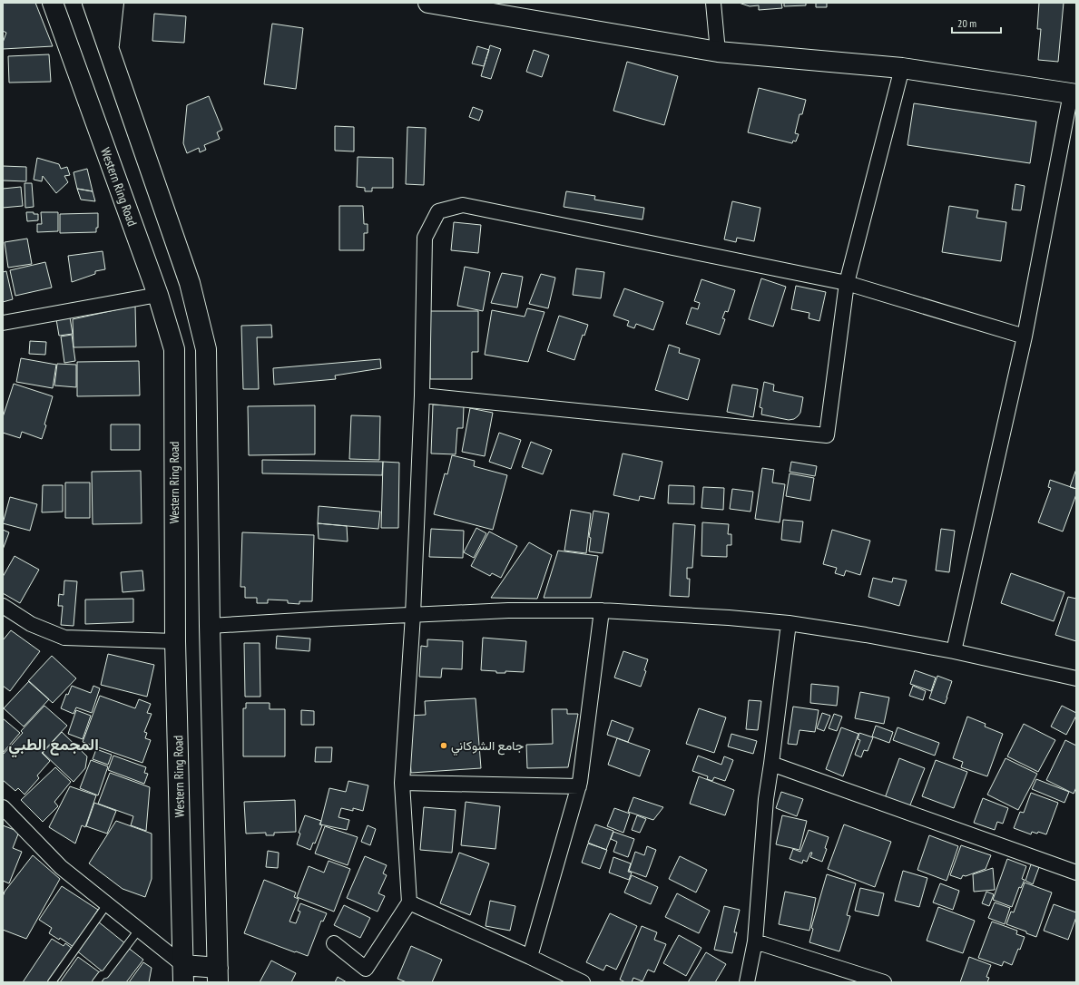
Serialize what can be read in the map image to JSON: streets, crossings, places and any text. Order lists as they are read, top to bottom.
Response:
{
  "streets": {
    "main road": ["Western Ring Road"]
  },
  "districts": ["المجمع الطبي"],
  "places": ["جامع الشوكاني"],
  "scale_bar": "20 m"
}
